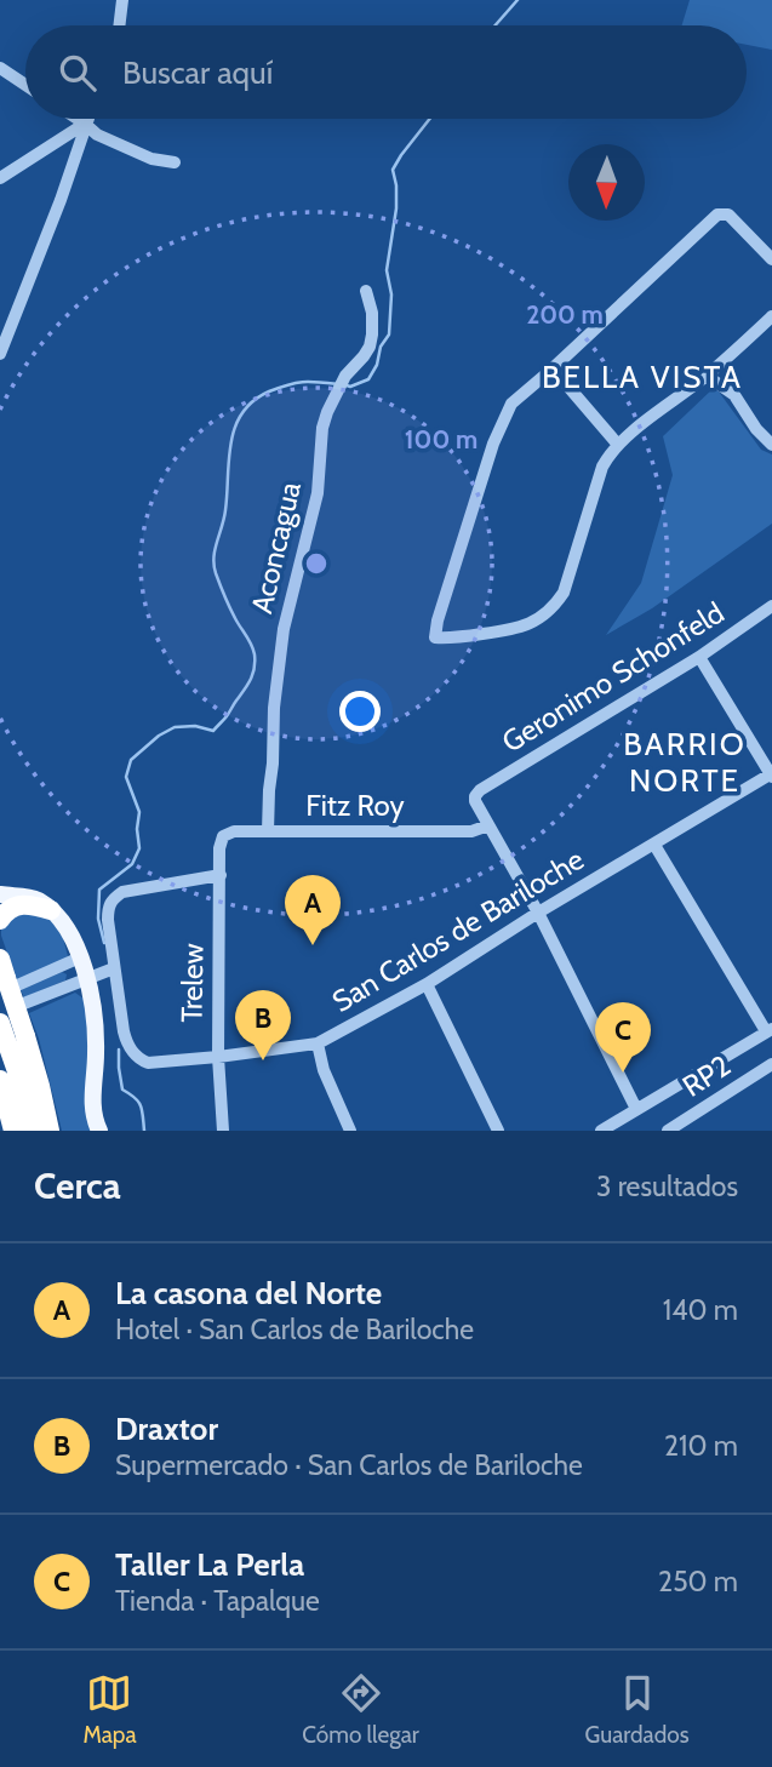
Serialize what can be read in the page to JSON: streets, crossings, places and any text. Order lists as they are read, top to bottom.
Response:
{
  "streets": {
    "street": [
      "Aconcagua",
      "Geronimo Schonfeld",
      "Fitz Roy",
      "San Carlos de Bariloche",
      "Trelew",
      "RP2"
    ]
  },
  "crossings": [
    ["Aconcagua", "Fitz Roy"],
    ["Geronimo Schonfeld", "Fitz Roy"],
    ["Fitz Roy", "Trelew"],
    ["San Carlos de Bariloche", "Trelew"]
  ],
  "districts": ["BELLA VISTA", "BARRIO NORTE"],
  "north": "bottom",
  "page": {
    "search": "Buscar aquí",
    "pins": ["A", "B", "C"],
    "heading": ["Cerca", "3 resultados"],
    "list": [
      {
        "mark": "A",
        "name": "La casona del Norte",
        "note": "Hotel · San Carlos de Bariloche",
        "value": "140 m"
      },
      {
        "mark": "B",
        "name": "Draxtor",
        "note": "Supermercado · San Carlos de Bariloche",
        "value": "210 m"
      },
      {
        "mark": "C",
        "name": "Taller La Perla",
        "note": "Tienda · Tapalque",
        "value": "250 m"
      }
    ],
    "nav": ["Mapa", "Cómo llegar", "Guardados"]
  },
  "rings": ["200 m", "100 m"]
}
